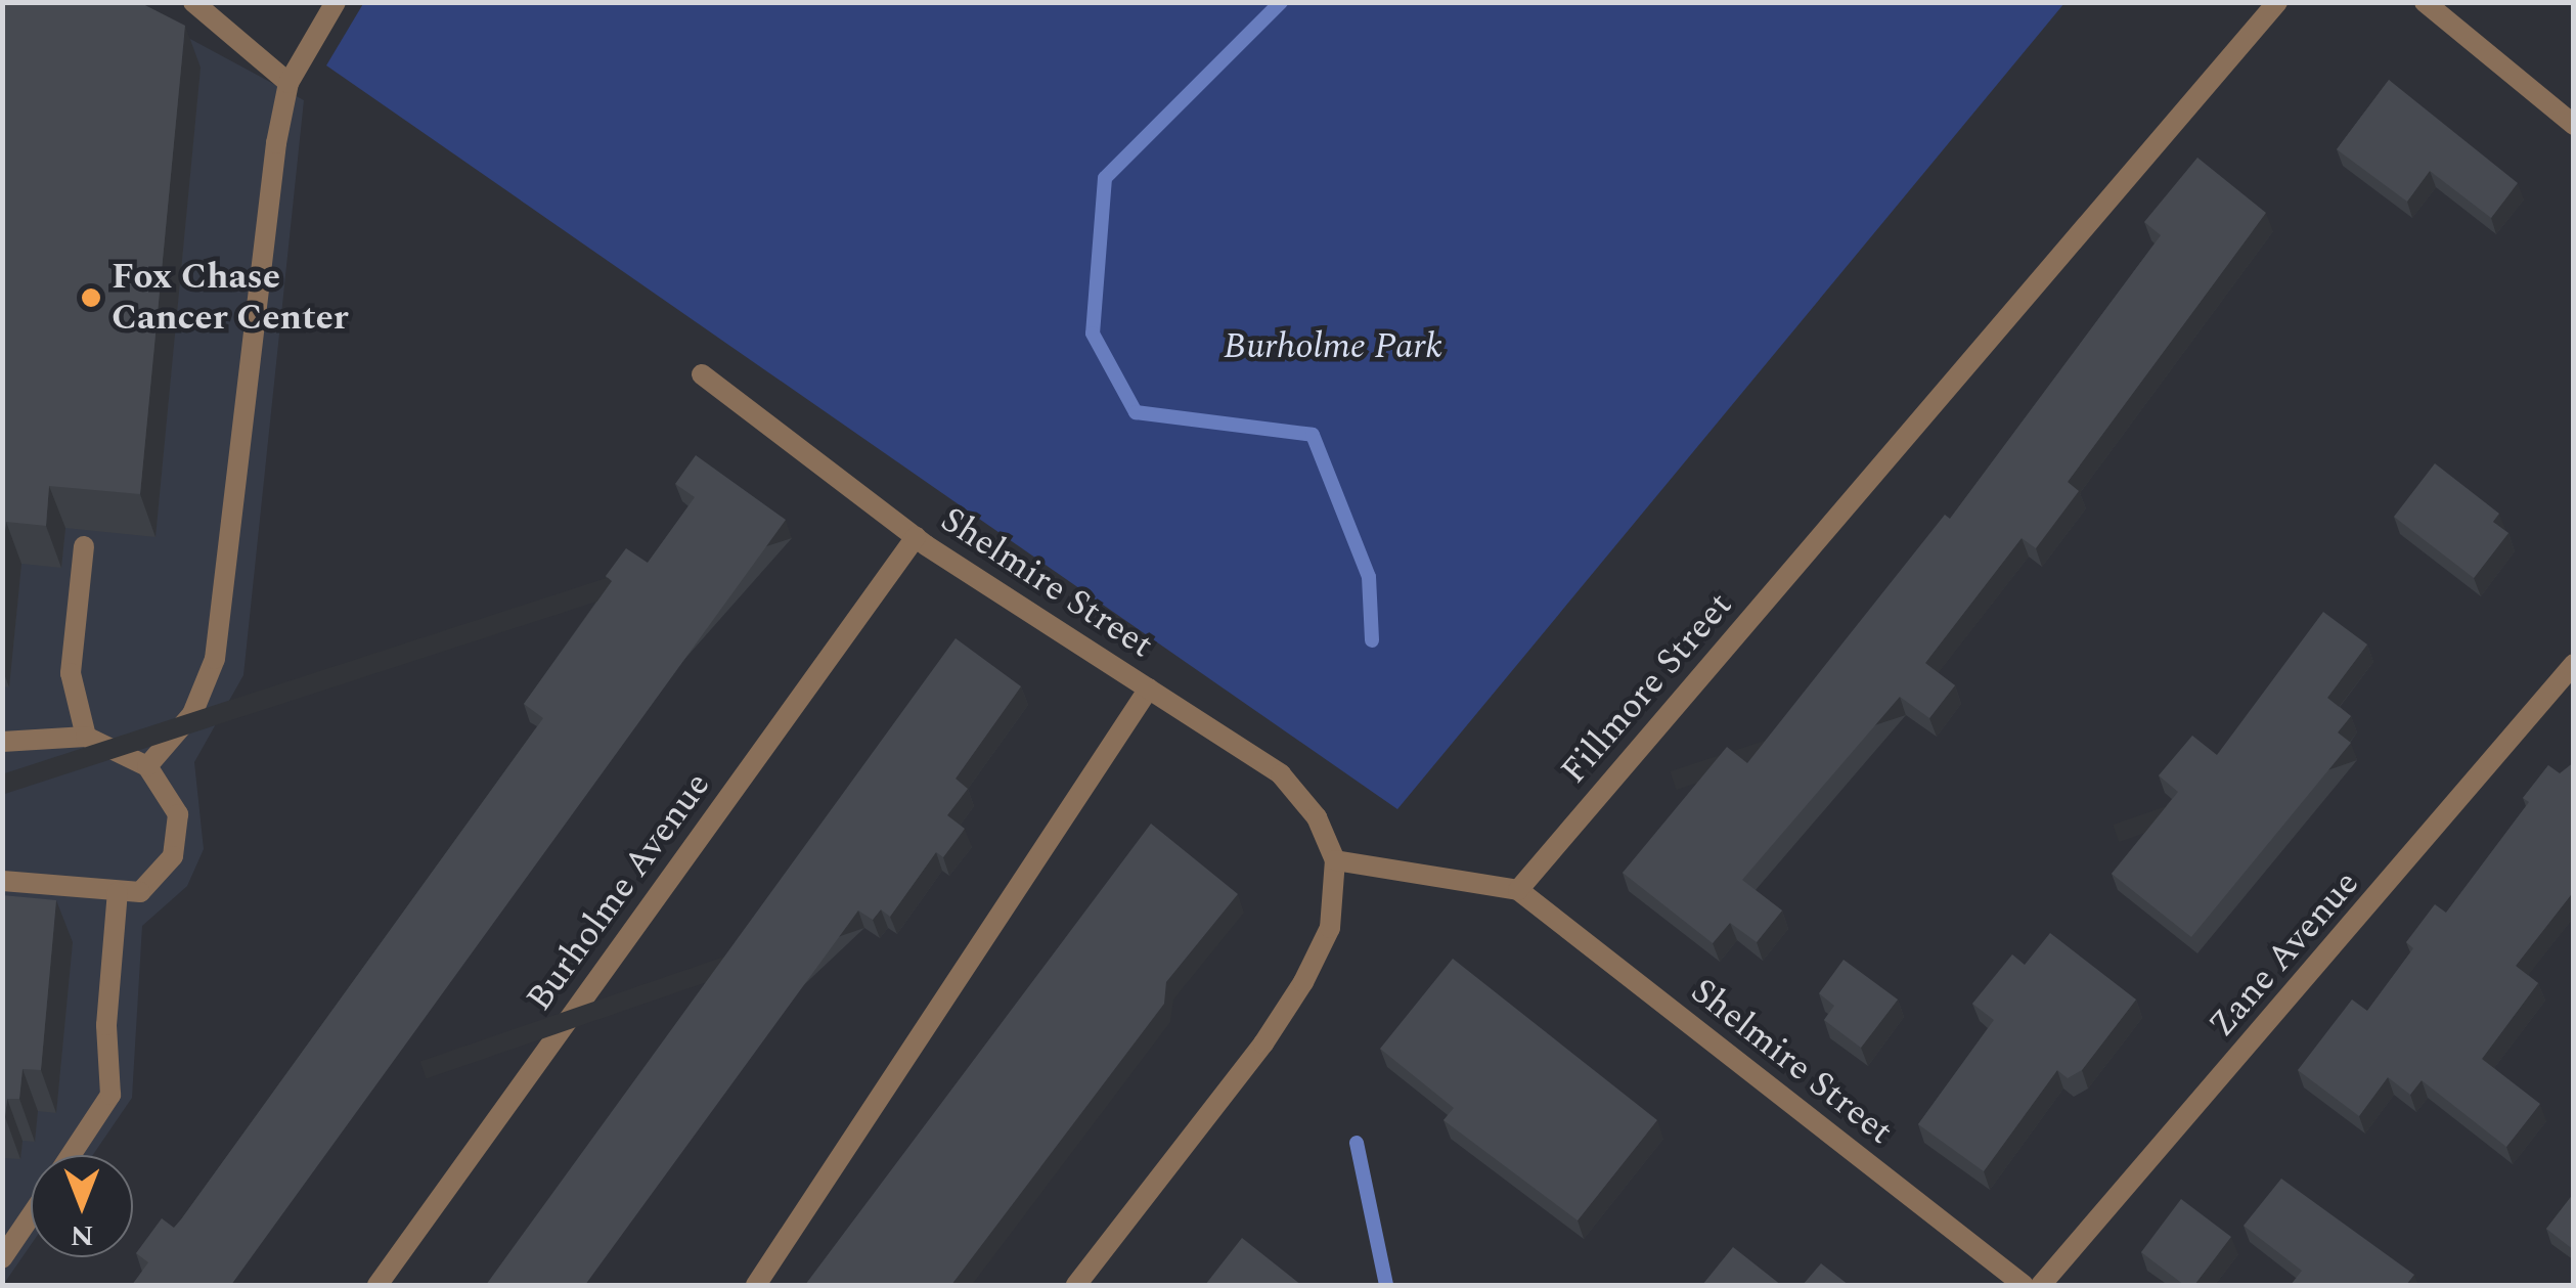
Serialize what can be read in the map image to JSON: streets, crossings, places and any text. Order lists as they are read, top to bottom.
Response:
{
  "streets": {
    "street": [
      "Shelmire Street",
      "Fillmore Street",
      "Burholme Avenue",
      "Zane Avenue"
    ]
  },
  "crossings": [
    ["Shelmire Street", "Fillmore Street"],
    ["Shelmire Street", "Burholme Avenue"]
  ],
  "parks": ["Burholme Park"],
  "places": ["Fox Chase Cancer Center"],
  "north": "bottom"
}
